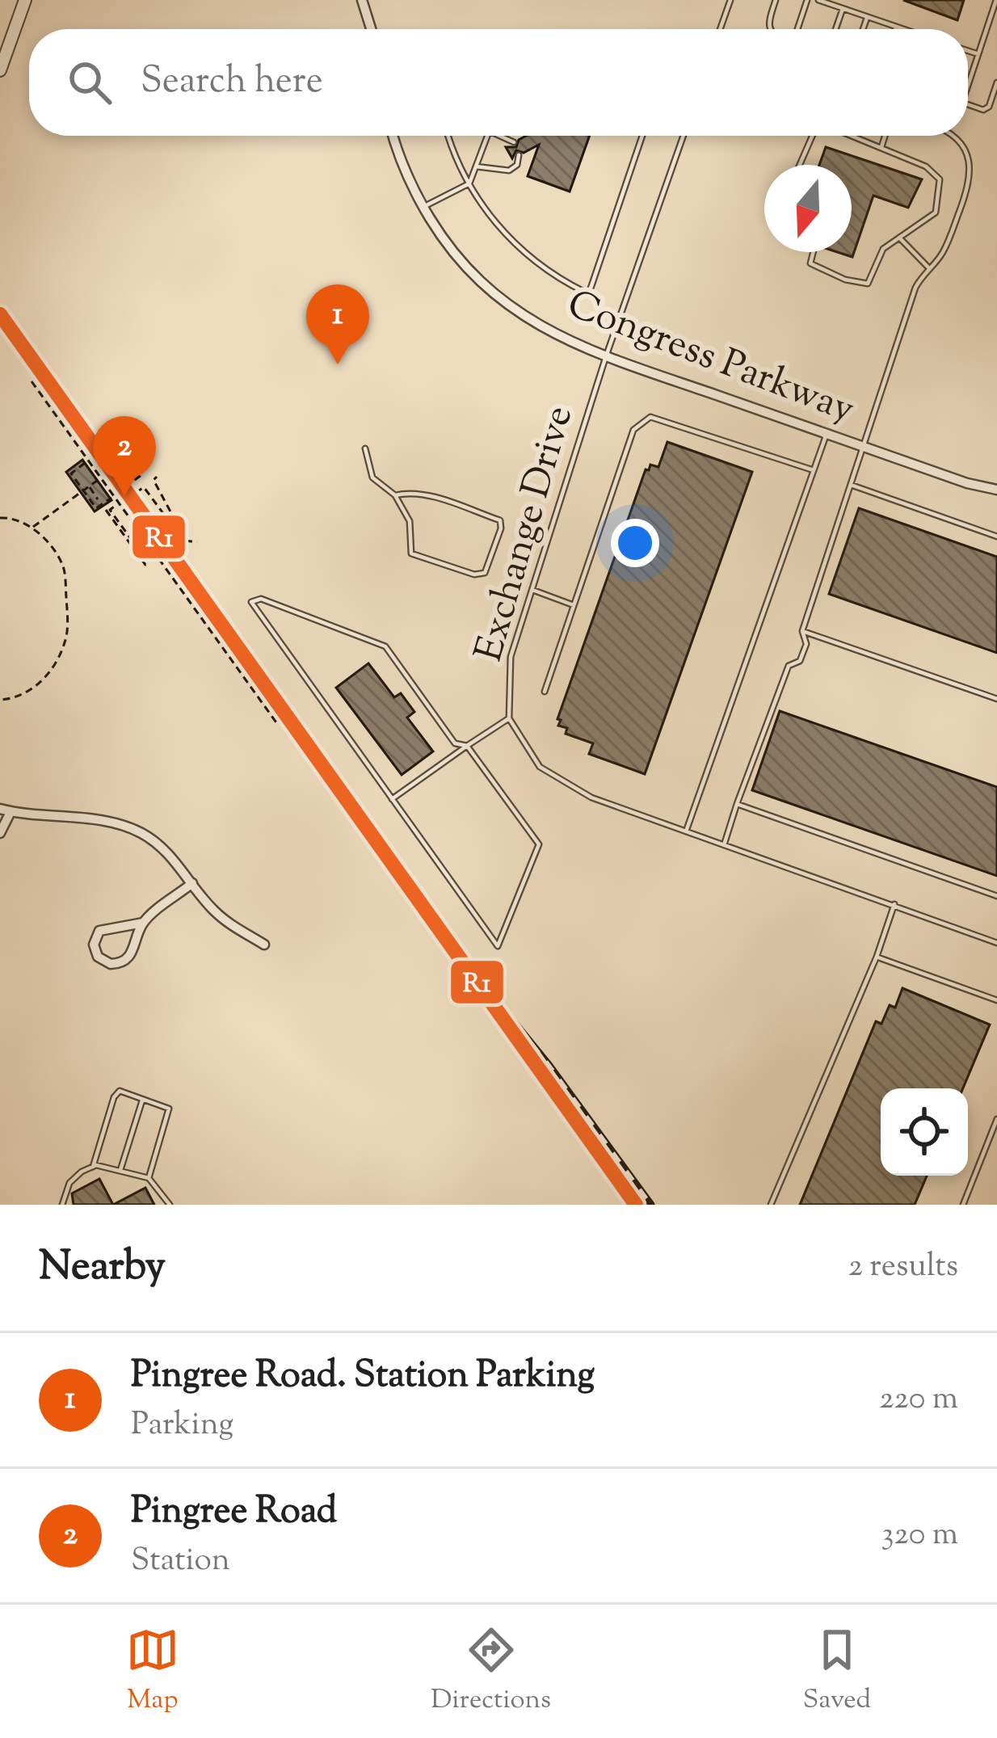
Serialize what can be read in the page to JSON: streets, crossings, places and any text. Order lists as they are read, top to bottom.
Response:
{
  "streets": {
    "street": ["Congress Parkway"],
    "lane": ["Exchange Drive"]
  },
  "crossings": [
    ["Congress Parkway", "Exchange Drive"]
  ],
  "lines": ["transit line R1"],
  "north": "bottom",
  "page": {
    "search": "Search here",
    "pins": ["1", "2"],
    "heading": ["Nearby", "2 results"],
    "list": [
      {
        "mark": "1",
        "name": "Pingree Road. Station Parking",
        "note": "Parking",
        "value": "220 m"
      },
      {
        "mark": "2",
        "name": "Pingree Road",
        "note": "Station",
        "value": "320 m"
      }
    ],
    "nav": ["Map", "Directions", "Saved"]
  }
}
